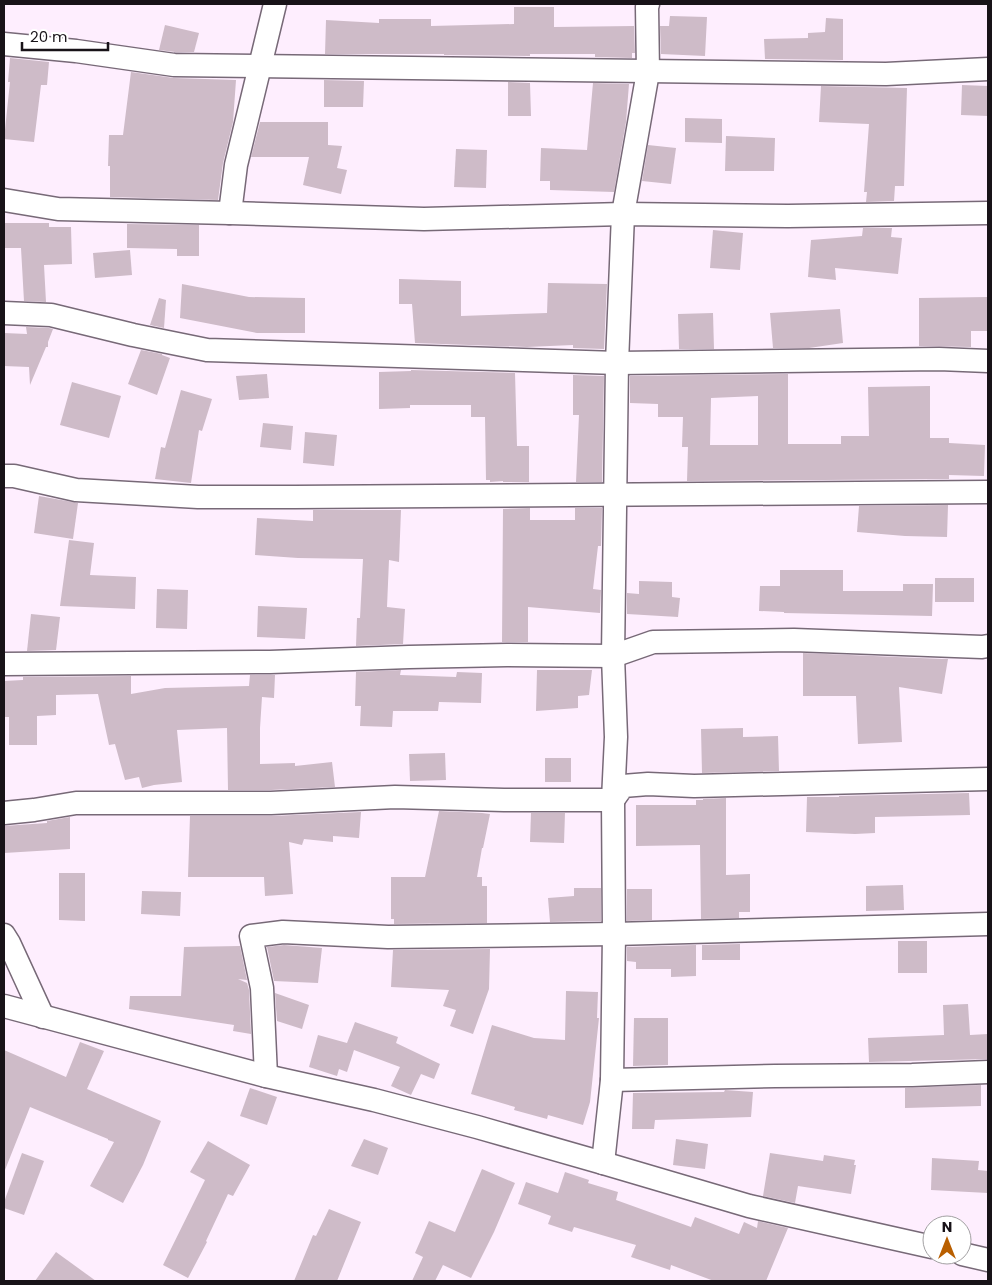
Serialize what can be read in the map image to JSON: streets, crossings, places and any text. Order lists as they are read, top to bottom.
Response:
{
  "scale_bar": "20 m",
  "north": "top"
}
